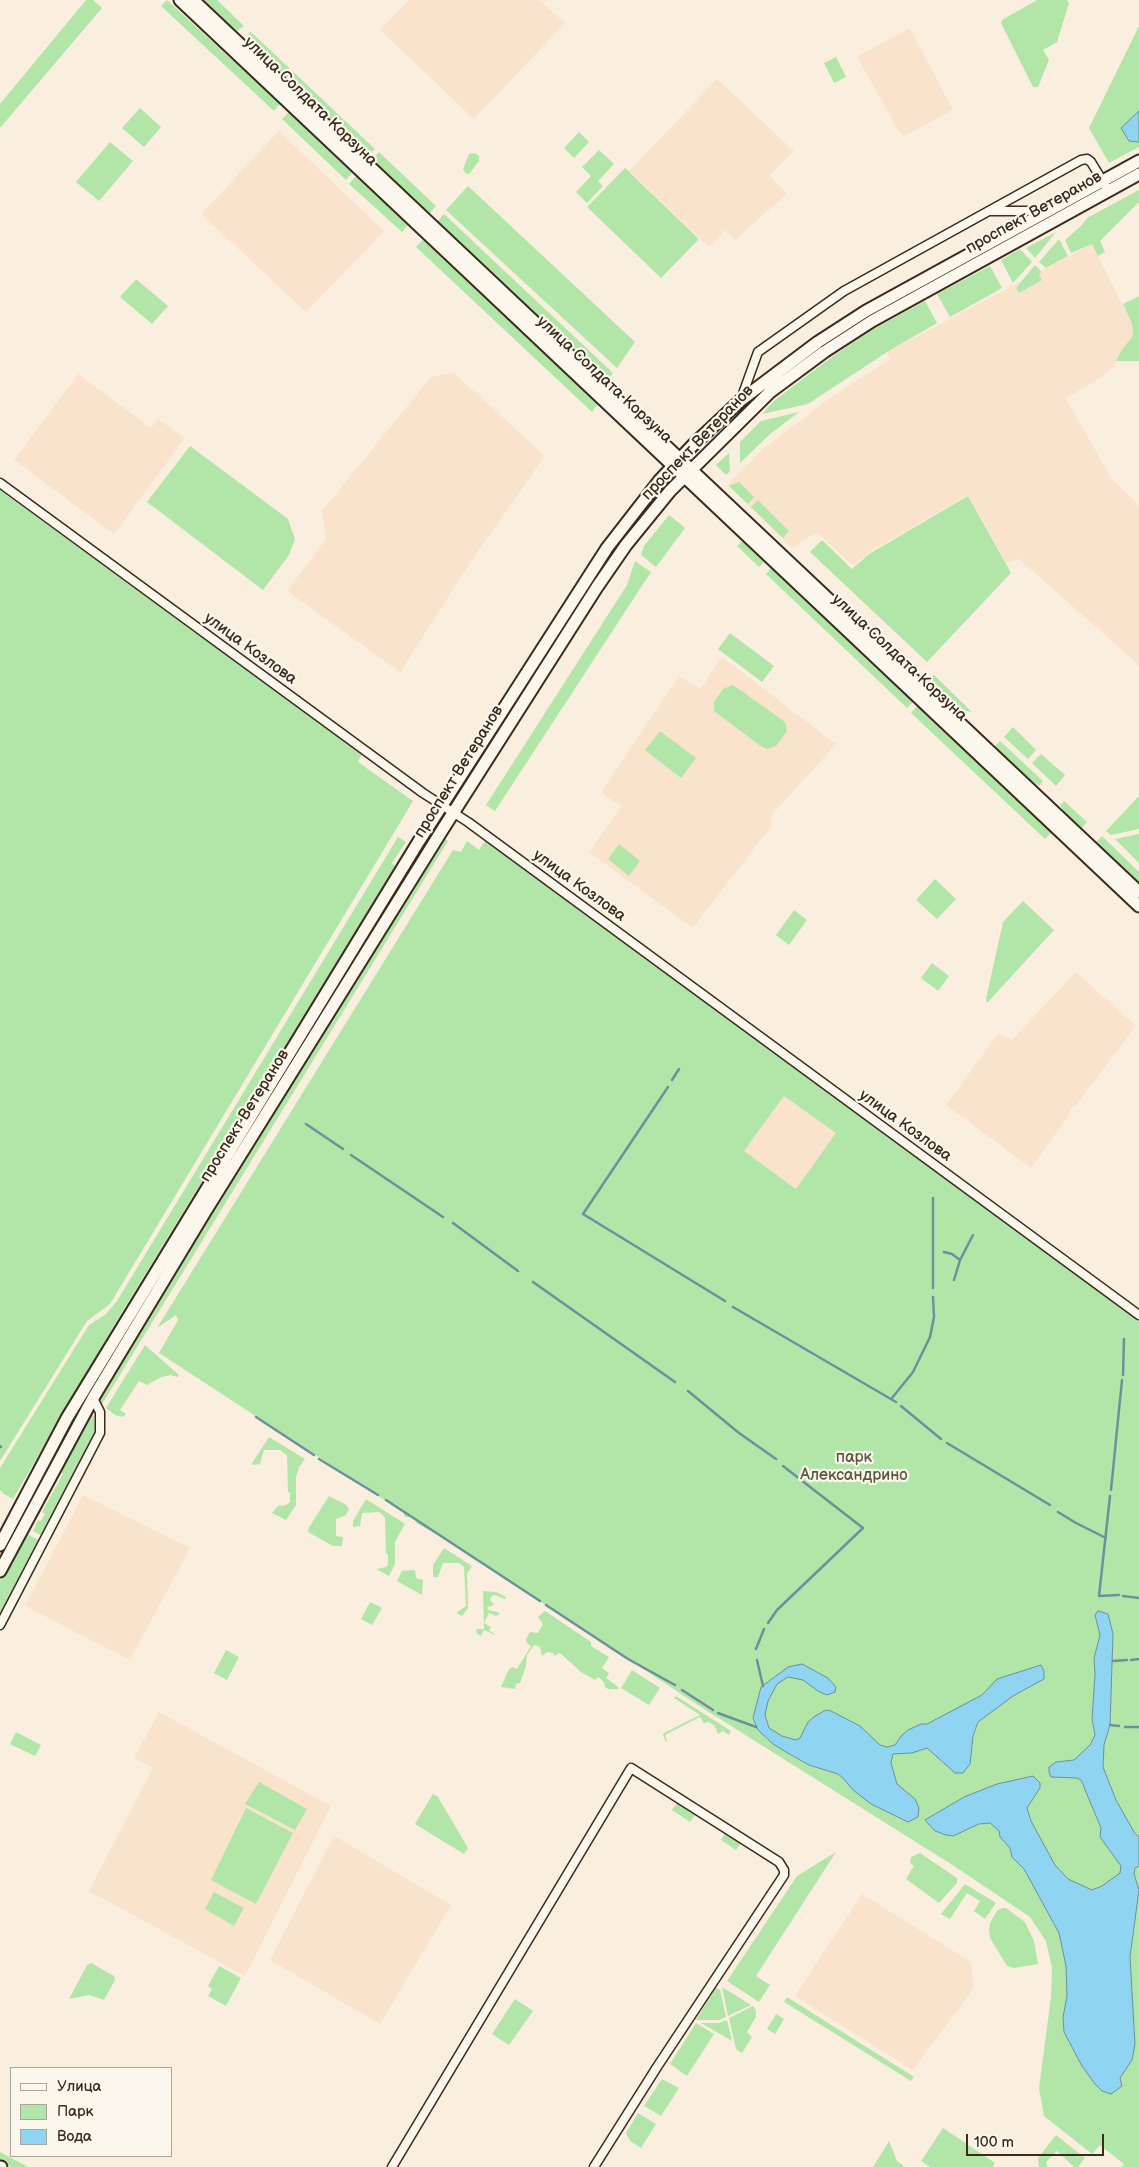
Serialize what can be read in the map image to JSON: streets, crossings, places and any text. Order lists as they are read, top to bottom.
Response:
{
  "streets": {
    "main road": ["улица Солдата Корзуна", "проспект Ветеранов"],
    "street": ["улица Козлова"]
  },
  "crossings": [
    ["улица Солдата Корзуна", "проспект Ветеранов"],
    ["проспект Ветеранов", "улица Козлова"]
  ],
  "parks": ["парк Александрино"],
  "legend": ["Улица", "Парк", "Вода"],
  "scale_bar": "100 m"
}
